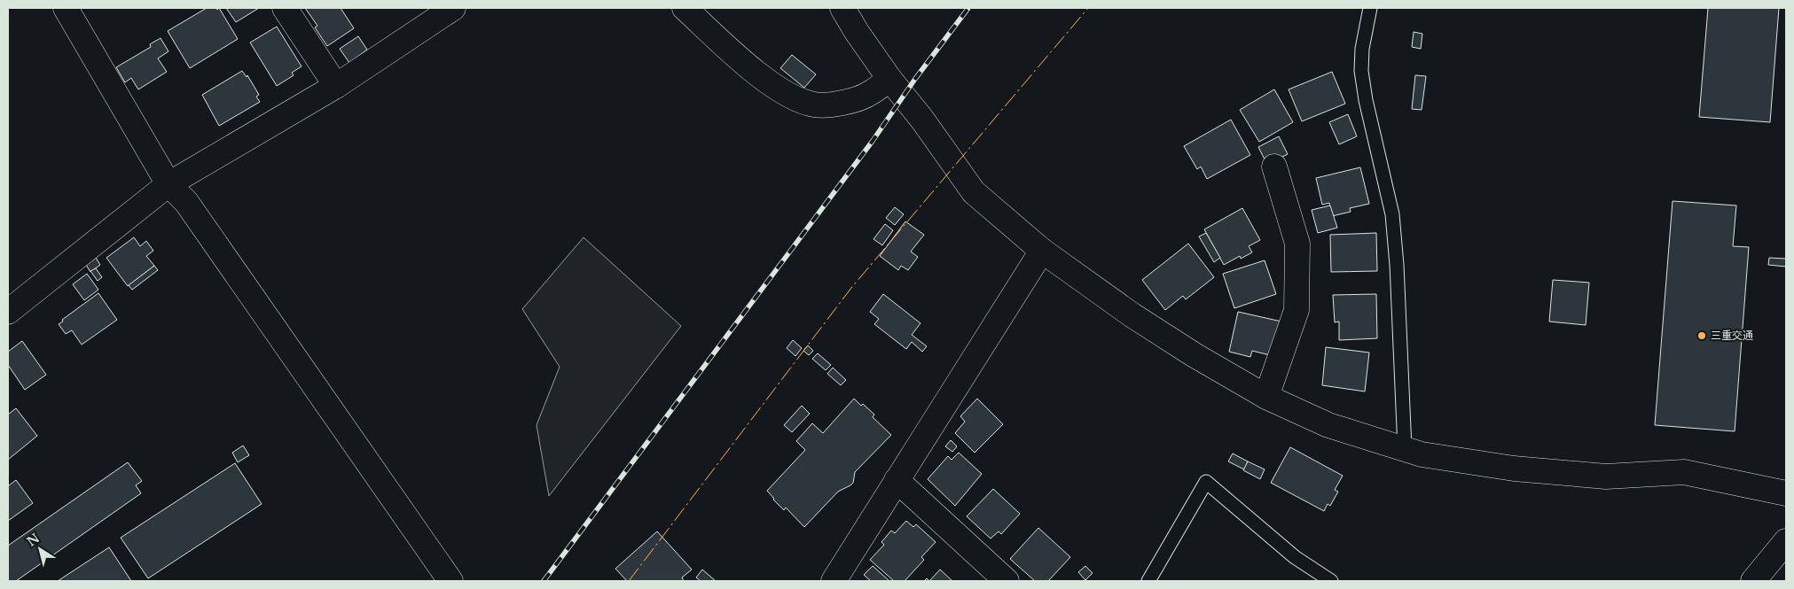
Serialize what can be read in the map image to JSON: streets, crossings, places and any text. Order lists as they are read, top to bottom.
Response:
{
  "places": ["三重交通"],
  "north": "top left"
}
